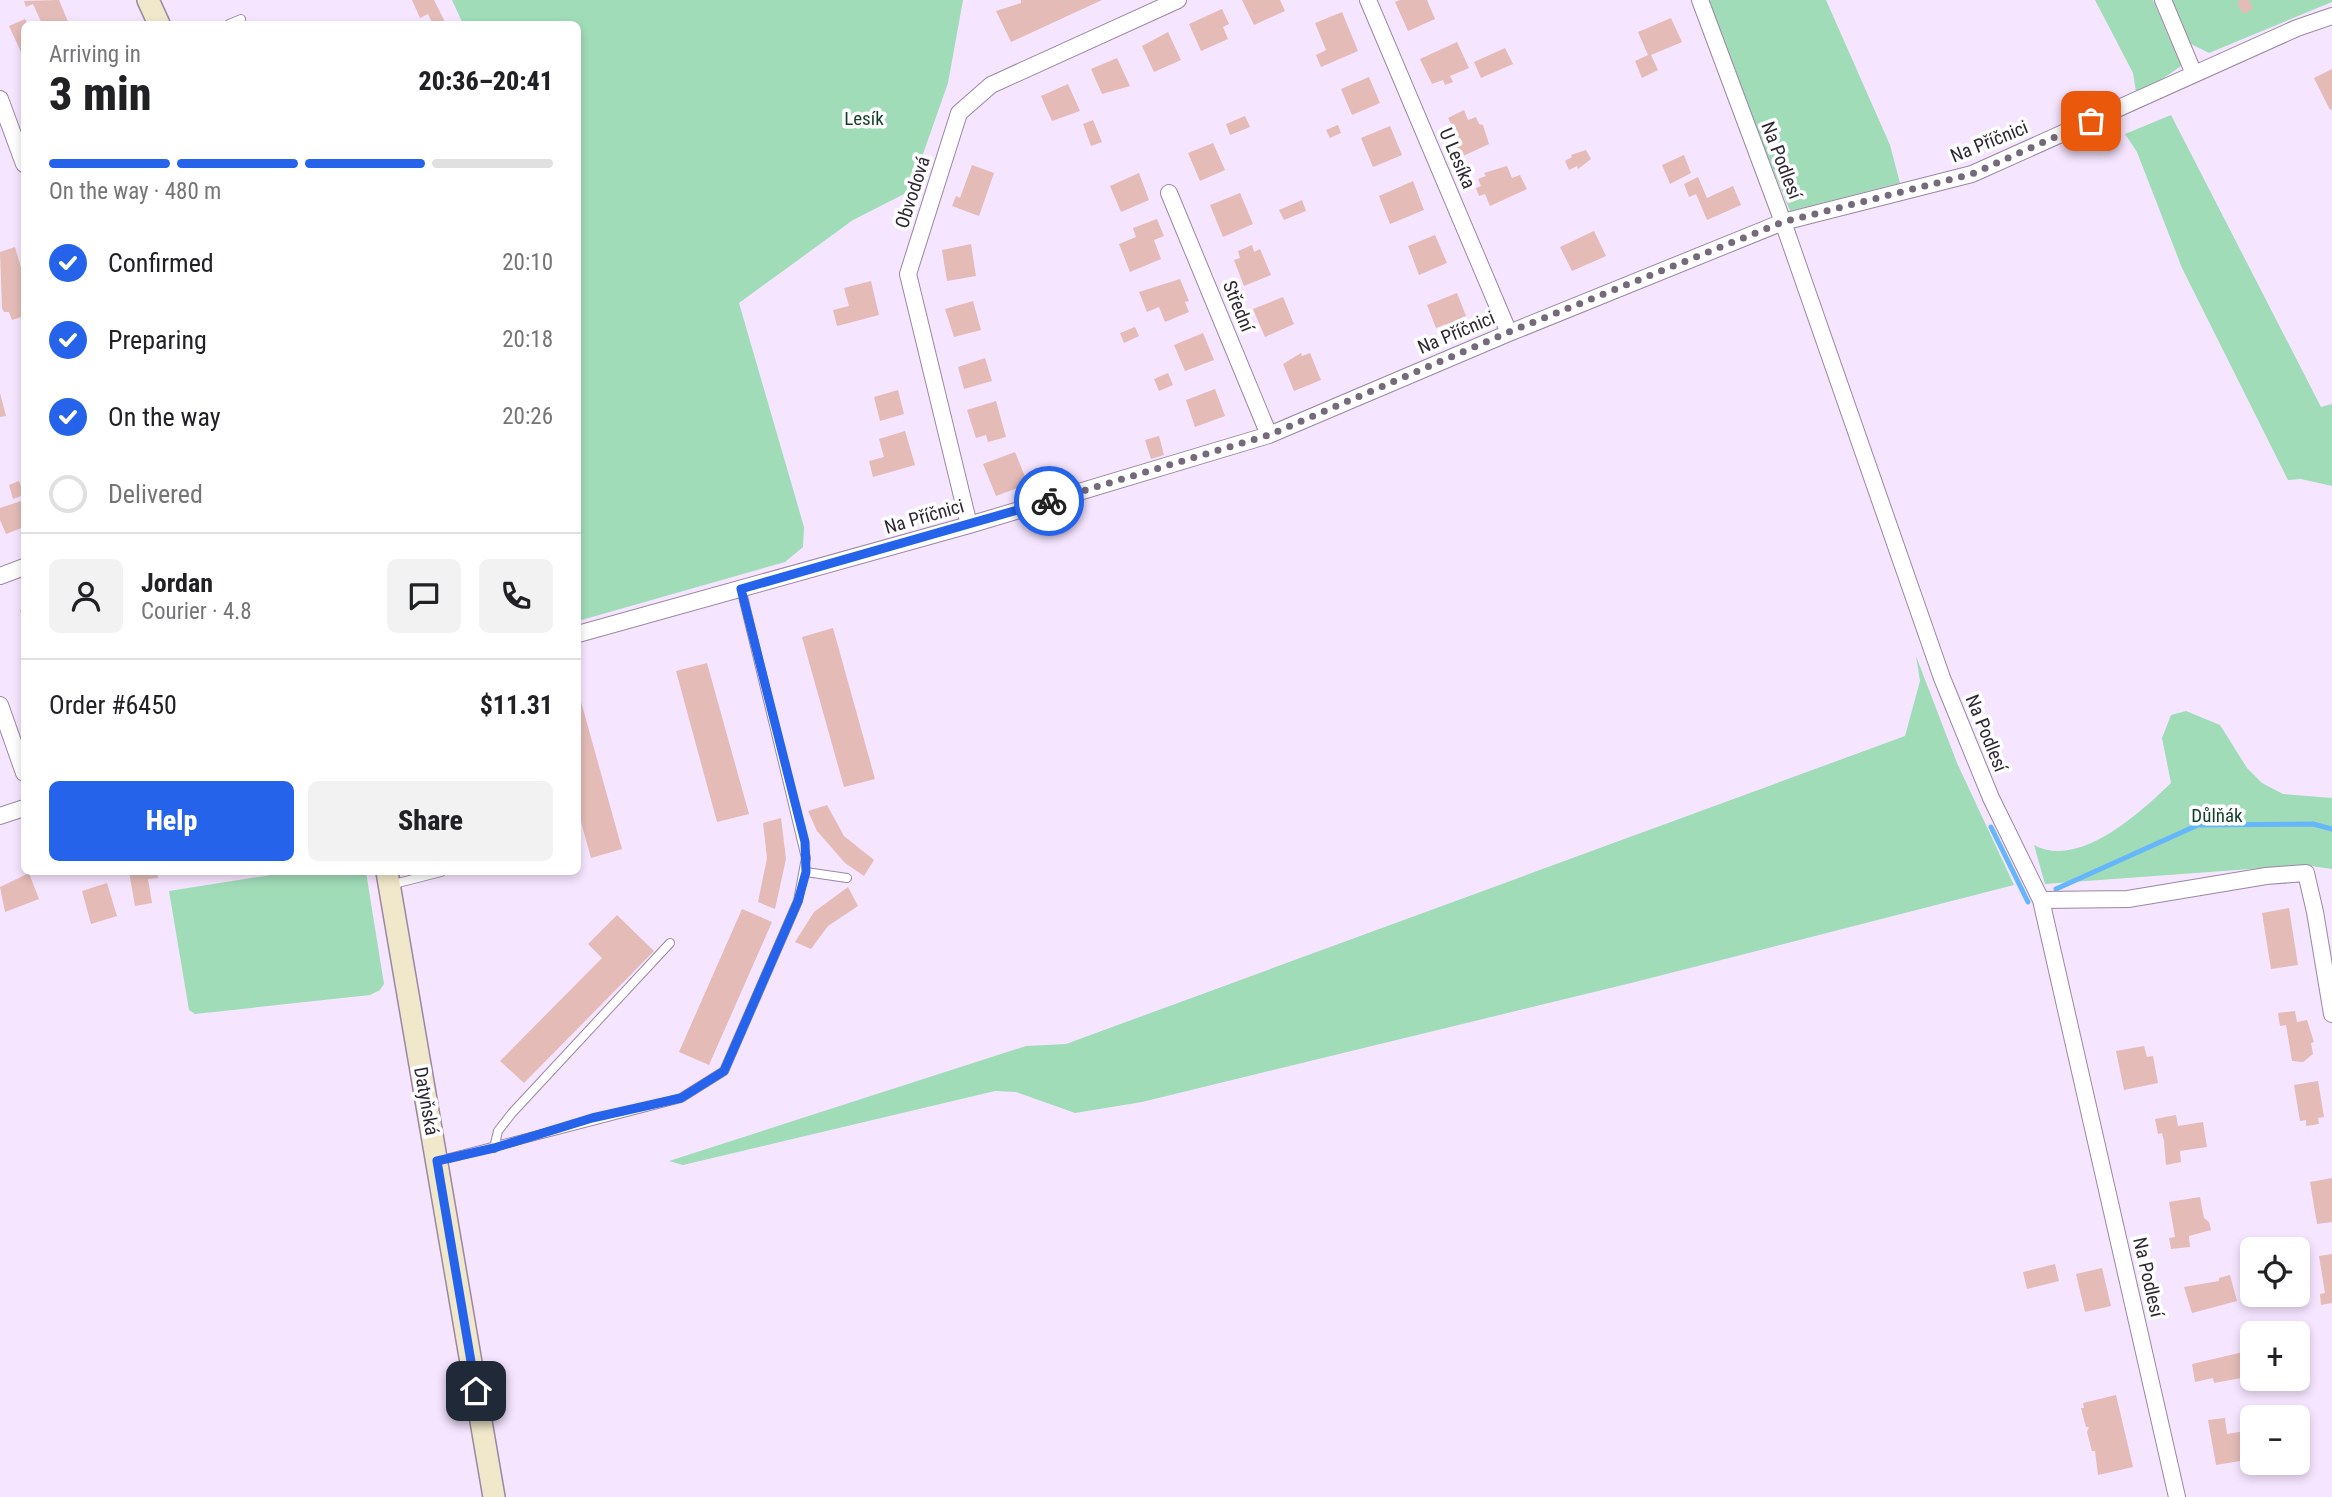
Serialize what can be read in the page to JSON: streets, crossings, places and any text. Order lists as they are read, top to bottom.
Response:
{
  "streets": {
    "main road": ["Datyňská"],
    "street": [
      "Na Příčnici",
      "U Lesíka",
      "Na Podlesí",
      "Obvodová",
      "Střední"
    ]
  },
  "crossings": [
    ["Na Příčnici", "U Lesíka"],
    ["Na Příčnici", "Na Podlesí"],
    ["Na Příčnici", "Obvodová"],
    ["Na Příčnici", "Střední"]
  ],
  "parks": ["Lesík", "Důlňák"],
  "page": {
    "heading": ["3 min", "Arriving in", "20:36–20:41"],
    "panel": [
      "Jordan",
      "Courier · 4.8",
      "Order #6450",
      "$11.31"
    ],
    "bar": "On the way · 480 m",
    "list": [
      ["Confirmed", "20:10"],
      ["Preparing", "20:18"],
      ["On the way", "20:26"],
      "Delivered"
    ],
    "buttons": ["Help", "Share"],
    "map_buttons": ["+", "−"]
  }
}
